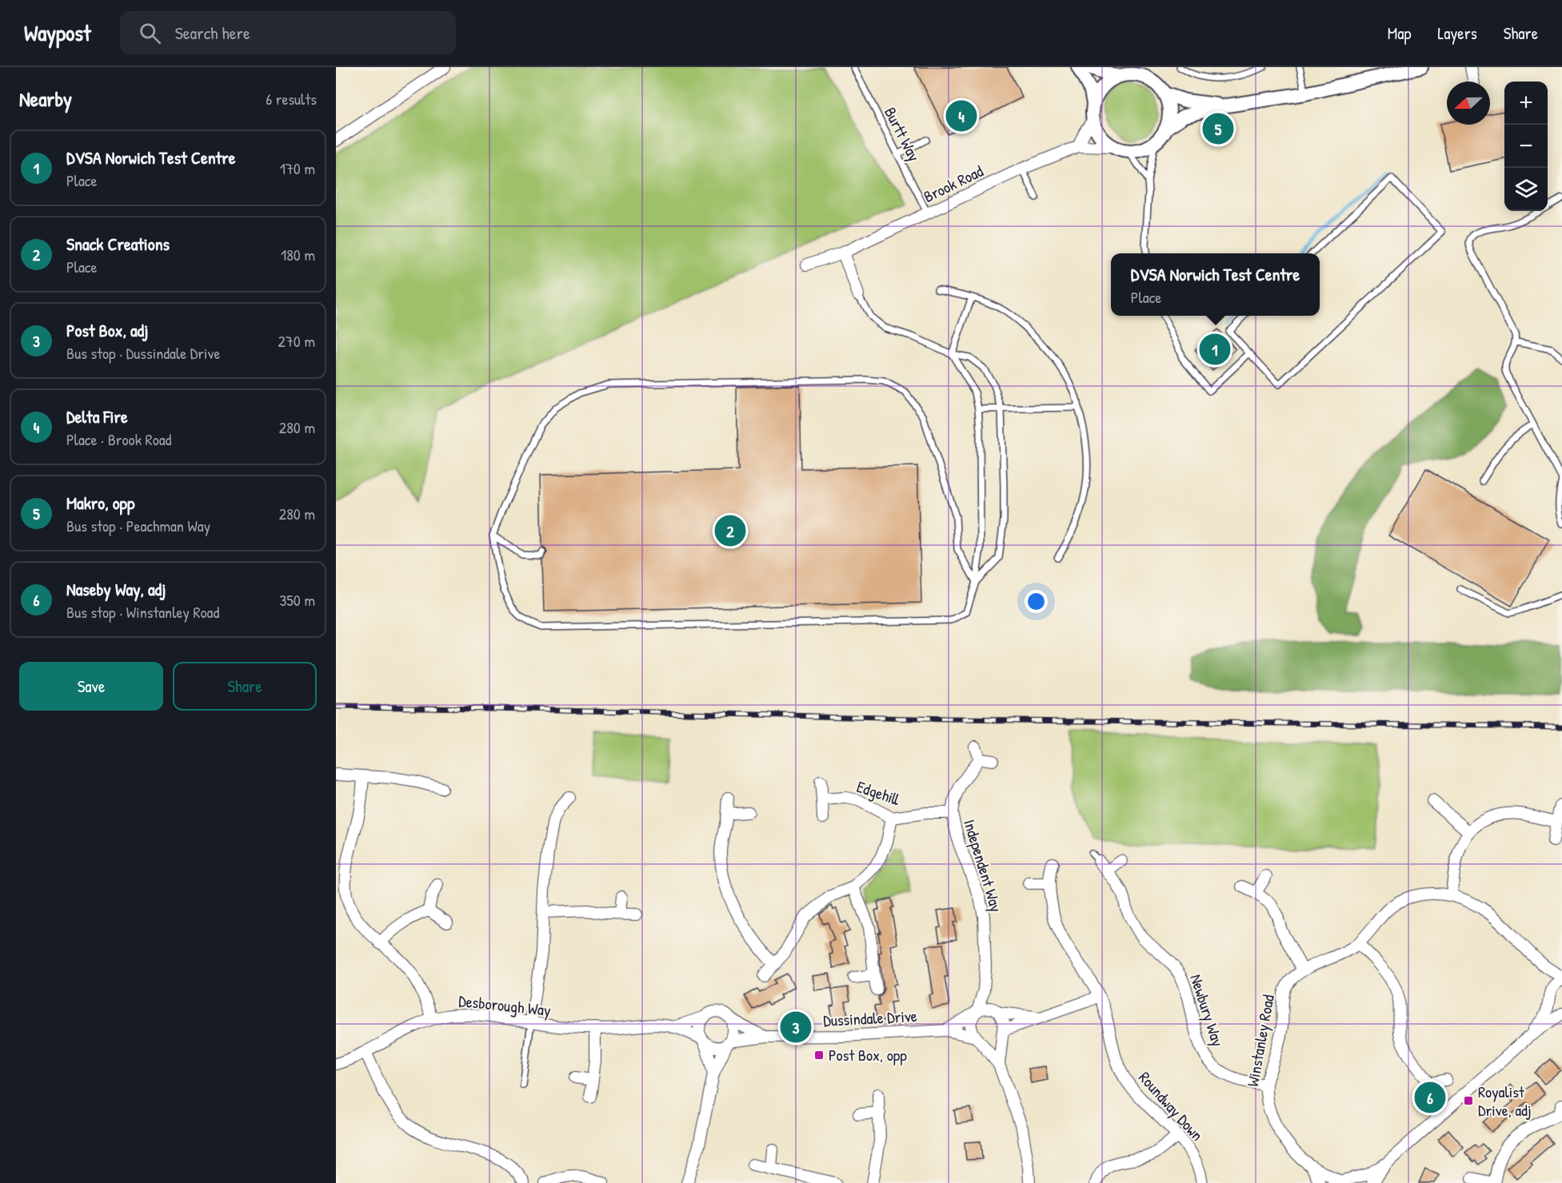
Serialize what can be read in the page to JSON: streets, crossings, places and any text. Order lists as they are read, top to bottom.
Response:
{
  "streets": {
    "street": [
      "Brook Road",
      "Edgehill",
      "Independent Way",
      "Desborough Way",
      "Newbury Way",
      "Dussindale Drive",
      "Winstanley Road",
      "Roundway Down"
    ],
    "lane": ["Burtt Way"]
  },
  "crossings": [
    ["Burtt Way", "Brook Road"],
    ["Edgehill", "Independent Way"],
    ["Independent Way", "Dussindale Drive"],
    ["Desborough Way", "Dussindale Drive"],
    ["Newbury Way", "Winstanley Road"]
  ],
  "places": {
    "transit": ["Post Box, opp", "Royalist Drive, adj"]
  },
  "north": "left",
  "page": {
    "header": "Waypost",
    "search": "Search here",
    "nav": ["Map", "Layers", "Share"],
    "heading": ["Nearby", "6 results"],
    "map_buttons": ["+", "−"],
    "pins": [
      "4",
      "5",
      "1",
      "2",
      "3",
      "6"
    ],
    "list": [
      {
        "mark": "1",
        "name": "DVSA Norwich Test Centre",
        "note": "Place",
        "value": "170 m"
      },
      {
        "mark": "2",
        "name": "Snack Creations",
        "note": "Place",
        "value": "180 m"
      },
      {
        "mark": "3",
        "name": "Post Box, adj",
        "note": "Bus stop · Dussindale Drive",
        "value": "270 m"
      },
      {
        "mark": "4",
        "name": "Delta Fire",
        "note": "Place · Brook Road",
        "value": "280 m"
      },
      {
        "mark": "5",
        "name": "Makro, opp",
        "note": "Bus stop · Peachman Way",
        "value": "280 m"
      },
      {
        "mark": "6",
        "name": "Naseby Way, adj",
        "note": "Bus stop · Winstanley Road",
        "value": "350 m"
      }
    ],
    "popup": ["DVSA Norwich Test Centre", "Place"],
    "buttons": ["Save", "Share"]
  }
}
